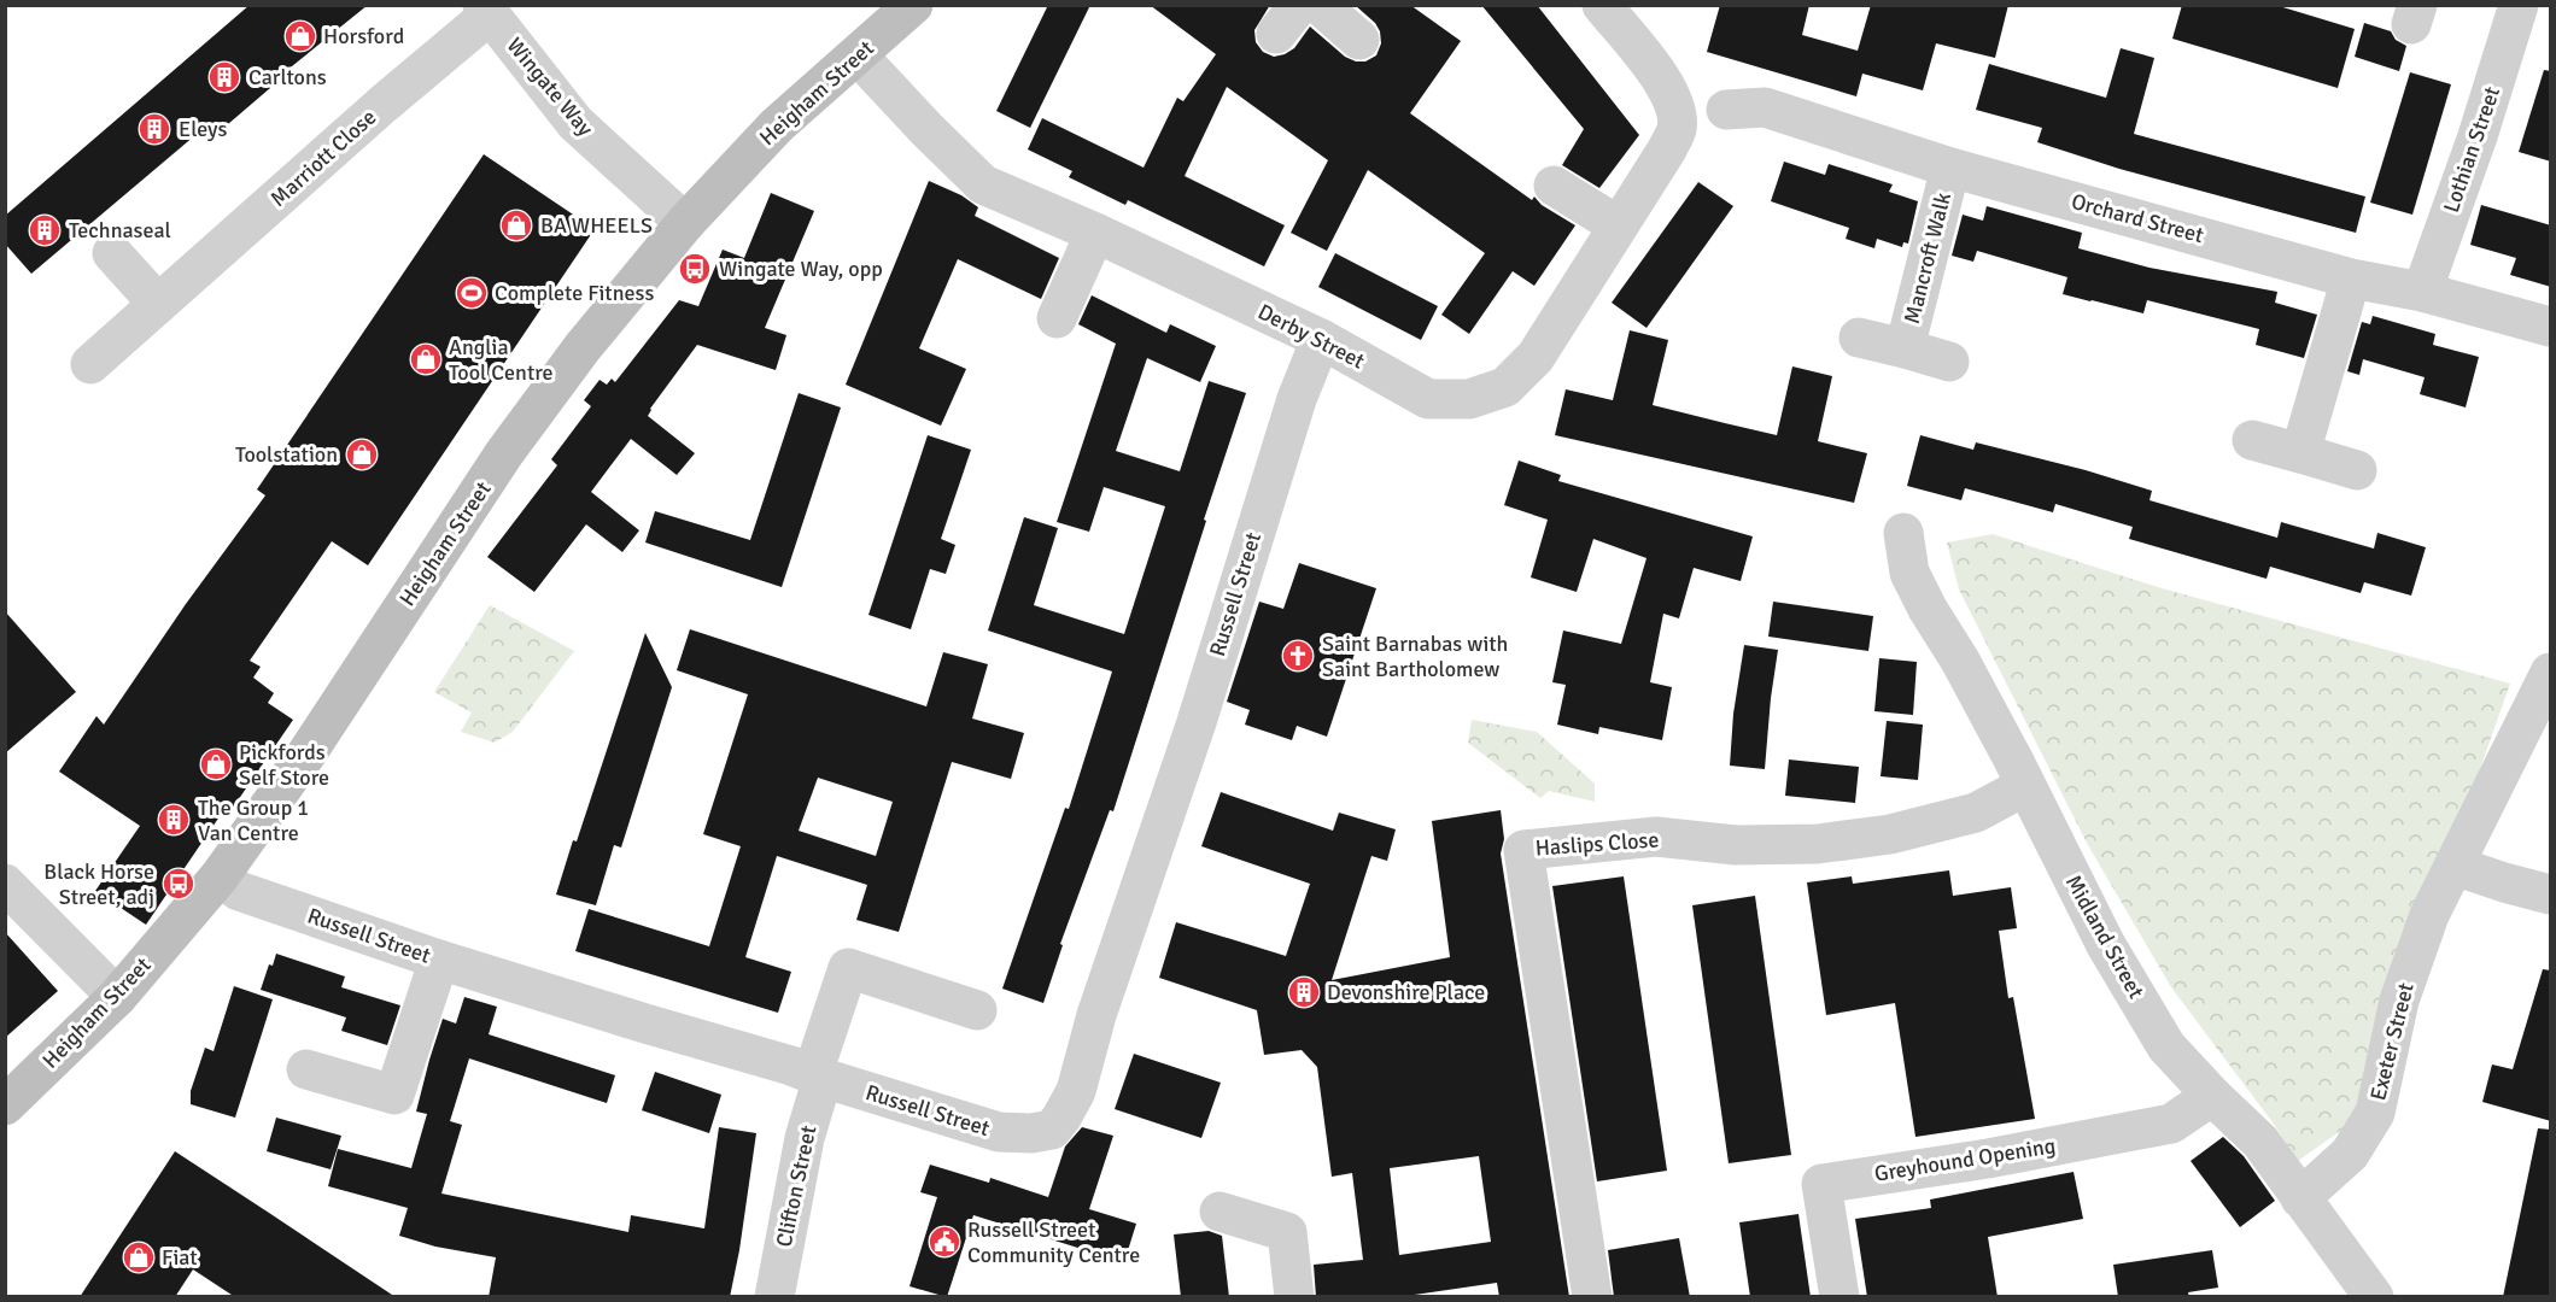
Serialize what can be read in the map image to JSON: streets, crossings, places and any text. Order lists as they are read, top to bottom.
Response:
{
  "streets": {
    "street": [
      "Wingate Way",
      "Heigham Street",
      "Lothian Street",
      "Marriott Close",
      "Orchard Street",
      "Mancroft Walk",
      "Derby Street",
      "Russell Street",
      "Haslips Close",
      "Midland Street",
      "Exeter Street",
      "Greyhound Opening",
      "Clifton Street"
    ]
  },
  "crossings": [
    ["Wingate Way", "Heigham Street"],
    ["Wingate Way", "Marriott Close"],
    ["Heigham Street", "Derby Street"],
    ["Heigham Street", "Russell Street"],
    ["Lothian Street", "Orchard Street"],
    ["Orchard Street", "Mancroft Walk"],
    ["Derby Street", "Russell Street"],
    ["Russell Street", "Clifton Street"],
    ["Haslips Close", "Midland Street"],
    ["Midland Street", "Exeter Street"],
    ["Midland Street", "Greyhound Opening"]
  ],
  "places": {
    "shop": [
      "Horsford",
      "BA WHEELS",
      "Anglia Tool Centre",
      "Toolstation",
      "Pickfords Self Store",
      "Fiat"
    ],
    "building": [
      "Carltons",
      "Eleys",
      "Technaseal",
      "The Group 1 Van Centre",
      "Devonshire Place"
    ],
    "bus stop": ["Wingate Way, opp", "Black Horse Street, adj"],
    "sports": ["Complete Fitness"],
    "church": ["Saint Barnabas with Saint Bartholomew"],
    "public building": ["Russell Street Community Centre"]
  }
}
